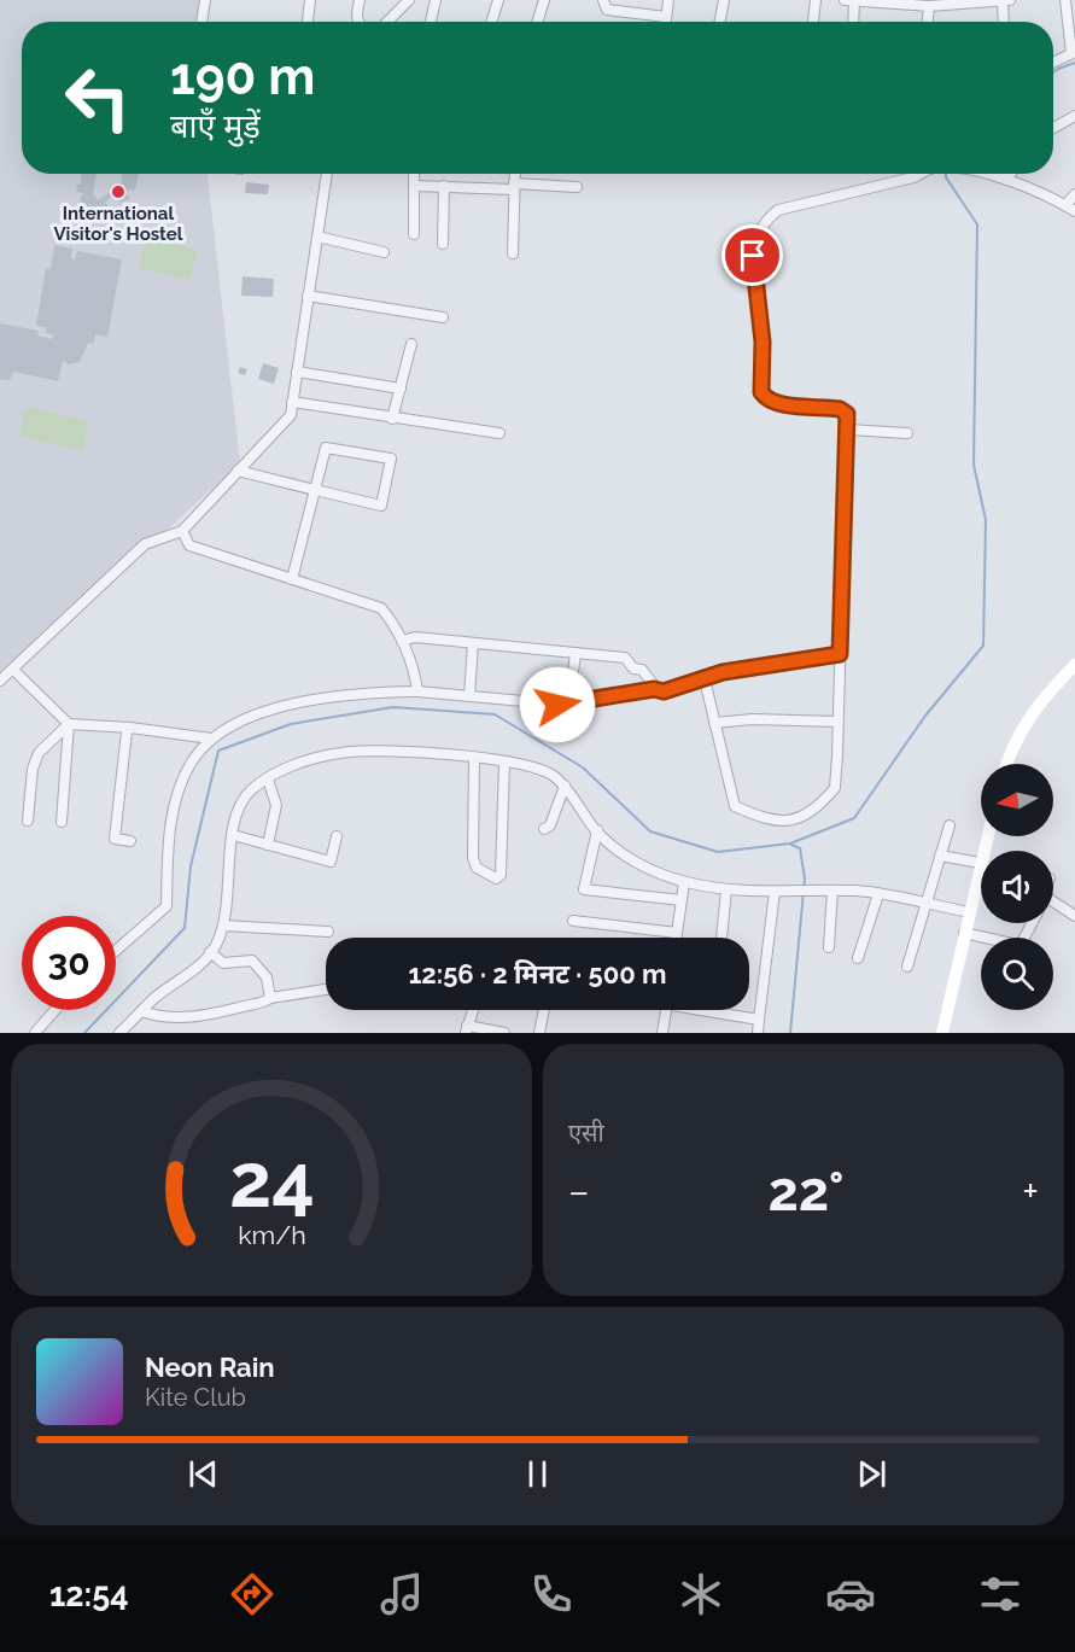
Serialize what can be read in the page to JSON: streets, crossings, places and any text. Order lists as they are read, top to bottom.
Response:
{
  "places": ["International Visitor's Hostel"],
  "north": "left",
  "page": {
    "turn": ["190 m", "बाएँ मुड़ें"],
    "limit": "30",
    "trip": "12:56 · 2 मिनट · 500 m",
    "tile": "एसी",
    "heat": ["−", "22°", "+"],
    "song": ["Neon Rain", "Kite Club"],
    "tabs": "12:54",
    "gauge": ["24", "km/h"]
  }
}
